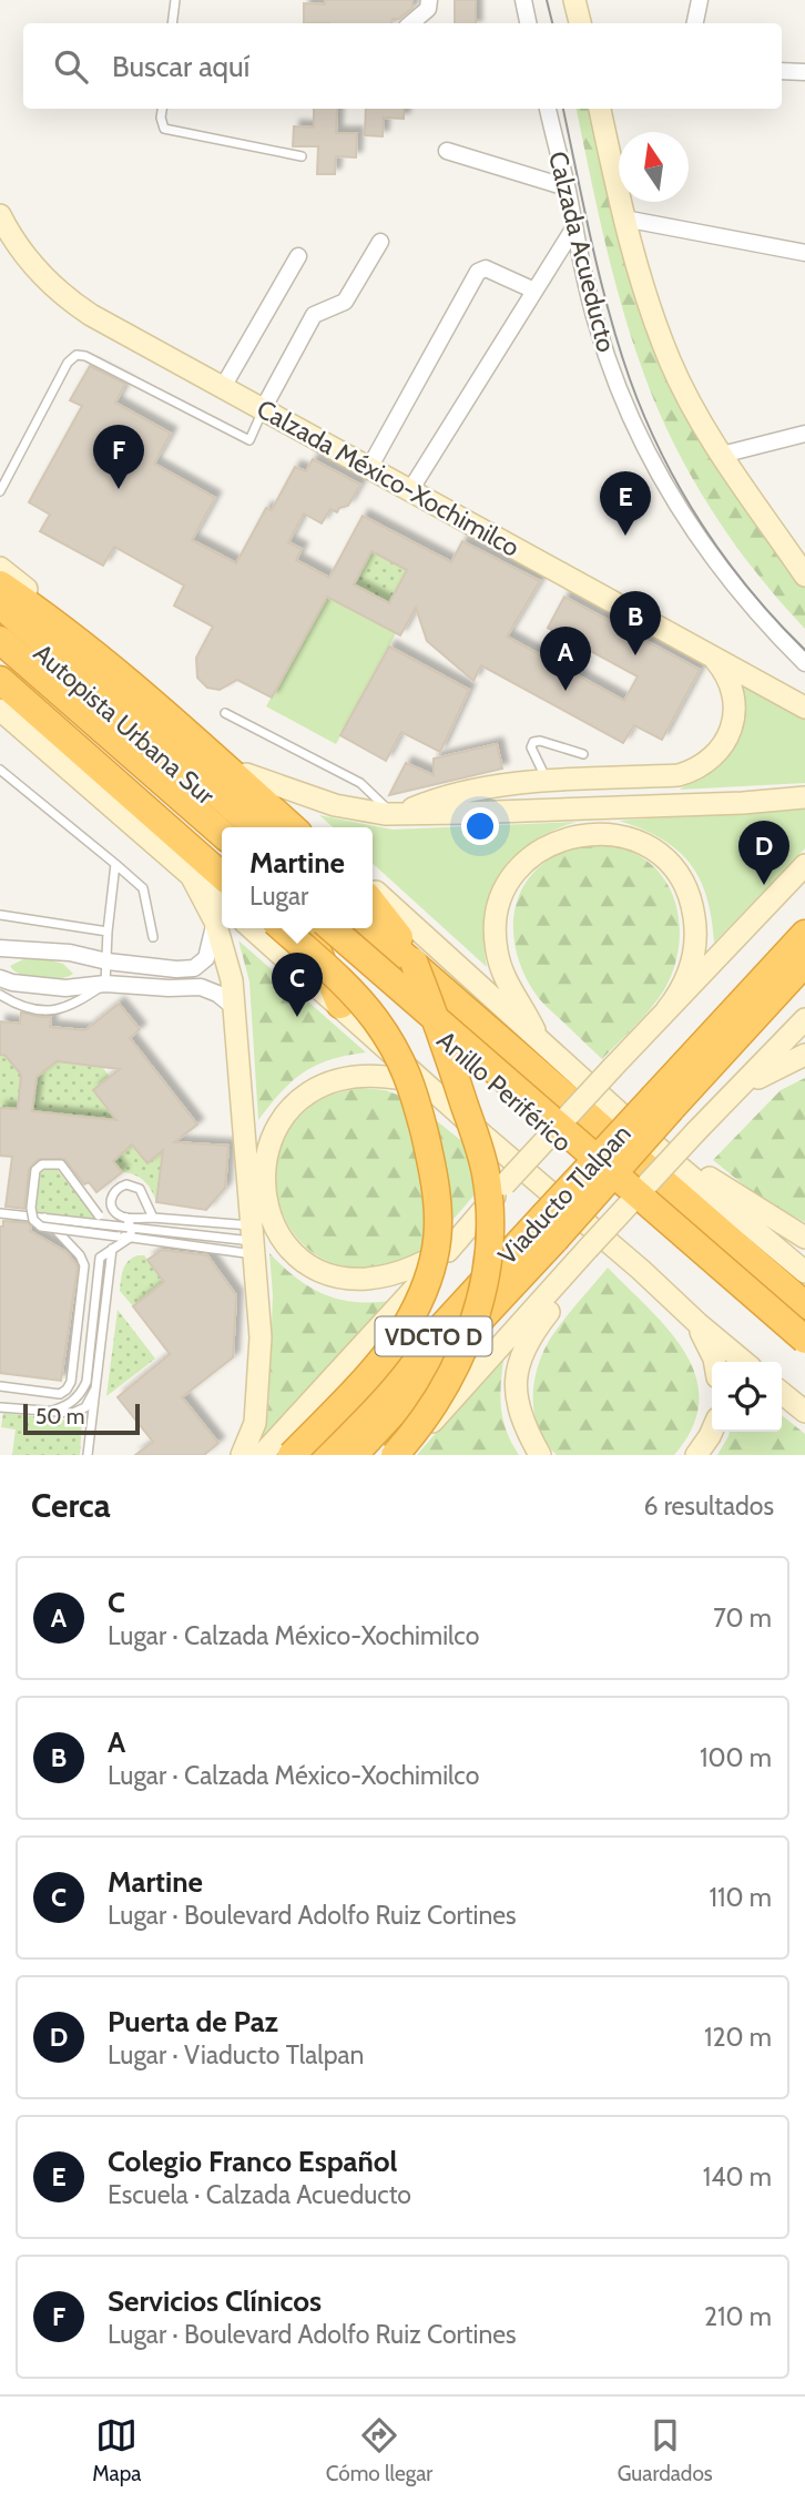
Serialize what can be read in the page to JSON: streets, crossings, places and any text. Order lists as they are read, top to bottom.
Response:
{
  "streets": {
    "highway": [
      "Autopista Urbana Sur",
      "Anillo Periférico",
      "Viaducto Tlalpan",
      "VDCTO D"
    ],
    "main road": ["Calzada Acueducto", "Calzada México-Xochimilco"]
  },
  "scale_bar": "50 m",
  "north": "top",
  "page": {
    "search": "Buscar aquí",
    "pins": [
      "F",
      "E",
      "B",
      "A",
      "D",
      "C"
    ],
    "popup": ["Martine", "Lugar"],
    "scale": "50 m",
    "heading": ["Cerca", "6 resultados"],
    "list": [
      {
        "mark": "A",
        "name": "C",
        "note": "Lugar · Calzada México-Xochimilco",
        "value": "70 m"
      },
      {
        "mark": "B",
        "name": "A",
        "note": "Lugar · Calzada México-Xochimilco",
        "value": "100 m"
      },
      {
        "mark": "C",
        "name": "Martine",
        "note": "Lugar · Boulevard Adolfo Ruiz Cortines",
        "value": "110 m"
      },
      {
        "mark": "D",
        "name": "Puerta de Paz",
        "note": "Lugar · Viaducto Tlalpan",
        "value": "120 m"
      },
      {
        "mark": "E",
        "name": "Colegio Franco Español",
        "note": "Escuela · Calzada Acueducto",
        "value": "140 m"
      },
      {
        "mark": "F",
        "name": "Servicios Clínicos",
        "note": "Lugar · Boulevard Adolfo Ruiz Cortines",
        "value": "210 m"
      }
    ],
    "nav": ["Mapa", "Cómo llegar", "Guardados"]
  }
}
